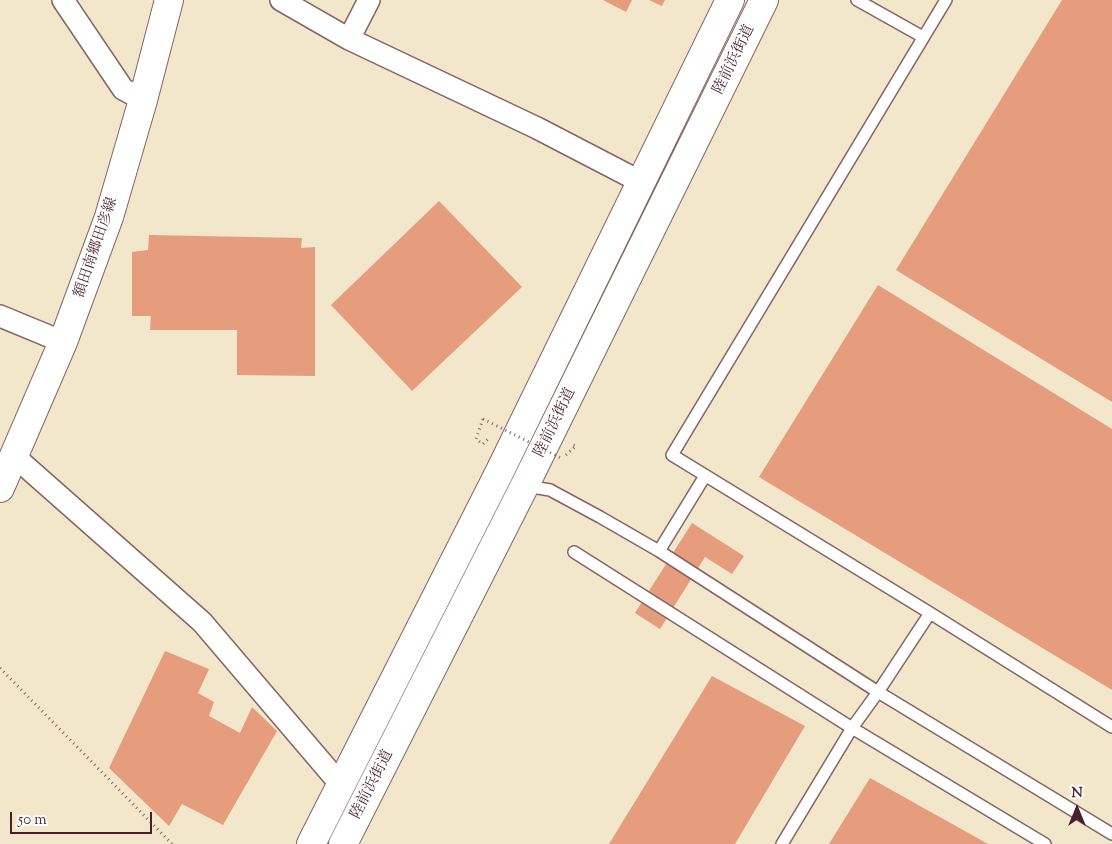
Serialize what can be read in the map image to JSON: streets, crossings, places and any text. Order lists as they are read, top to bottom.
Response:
{
  "streets": {
    "main road": ["陸前浜街道", "額田南郷田彦線"]
  },
  "scale_bar": "50 m",
  "north": "top"
}
